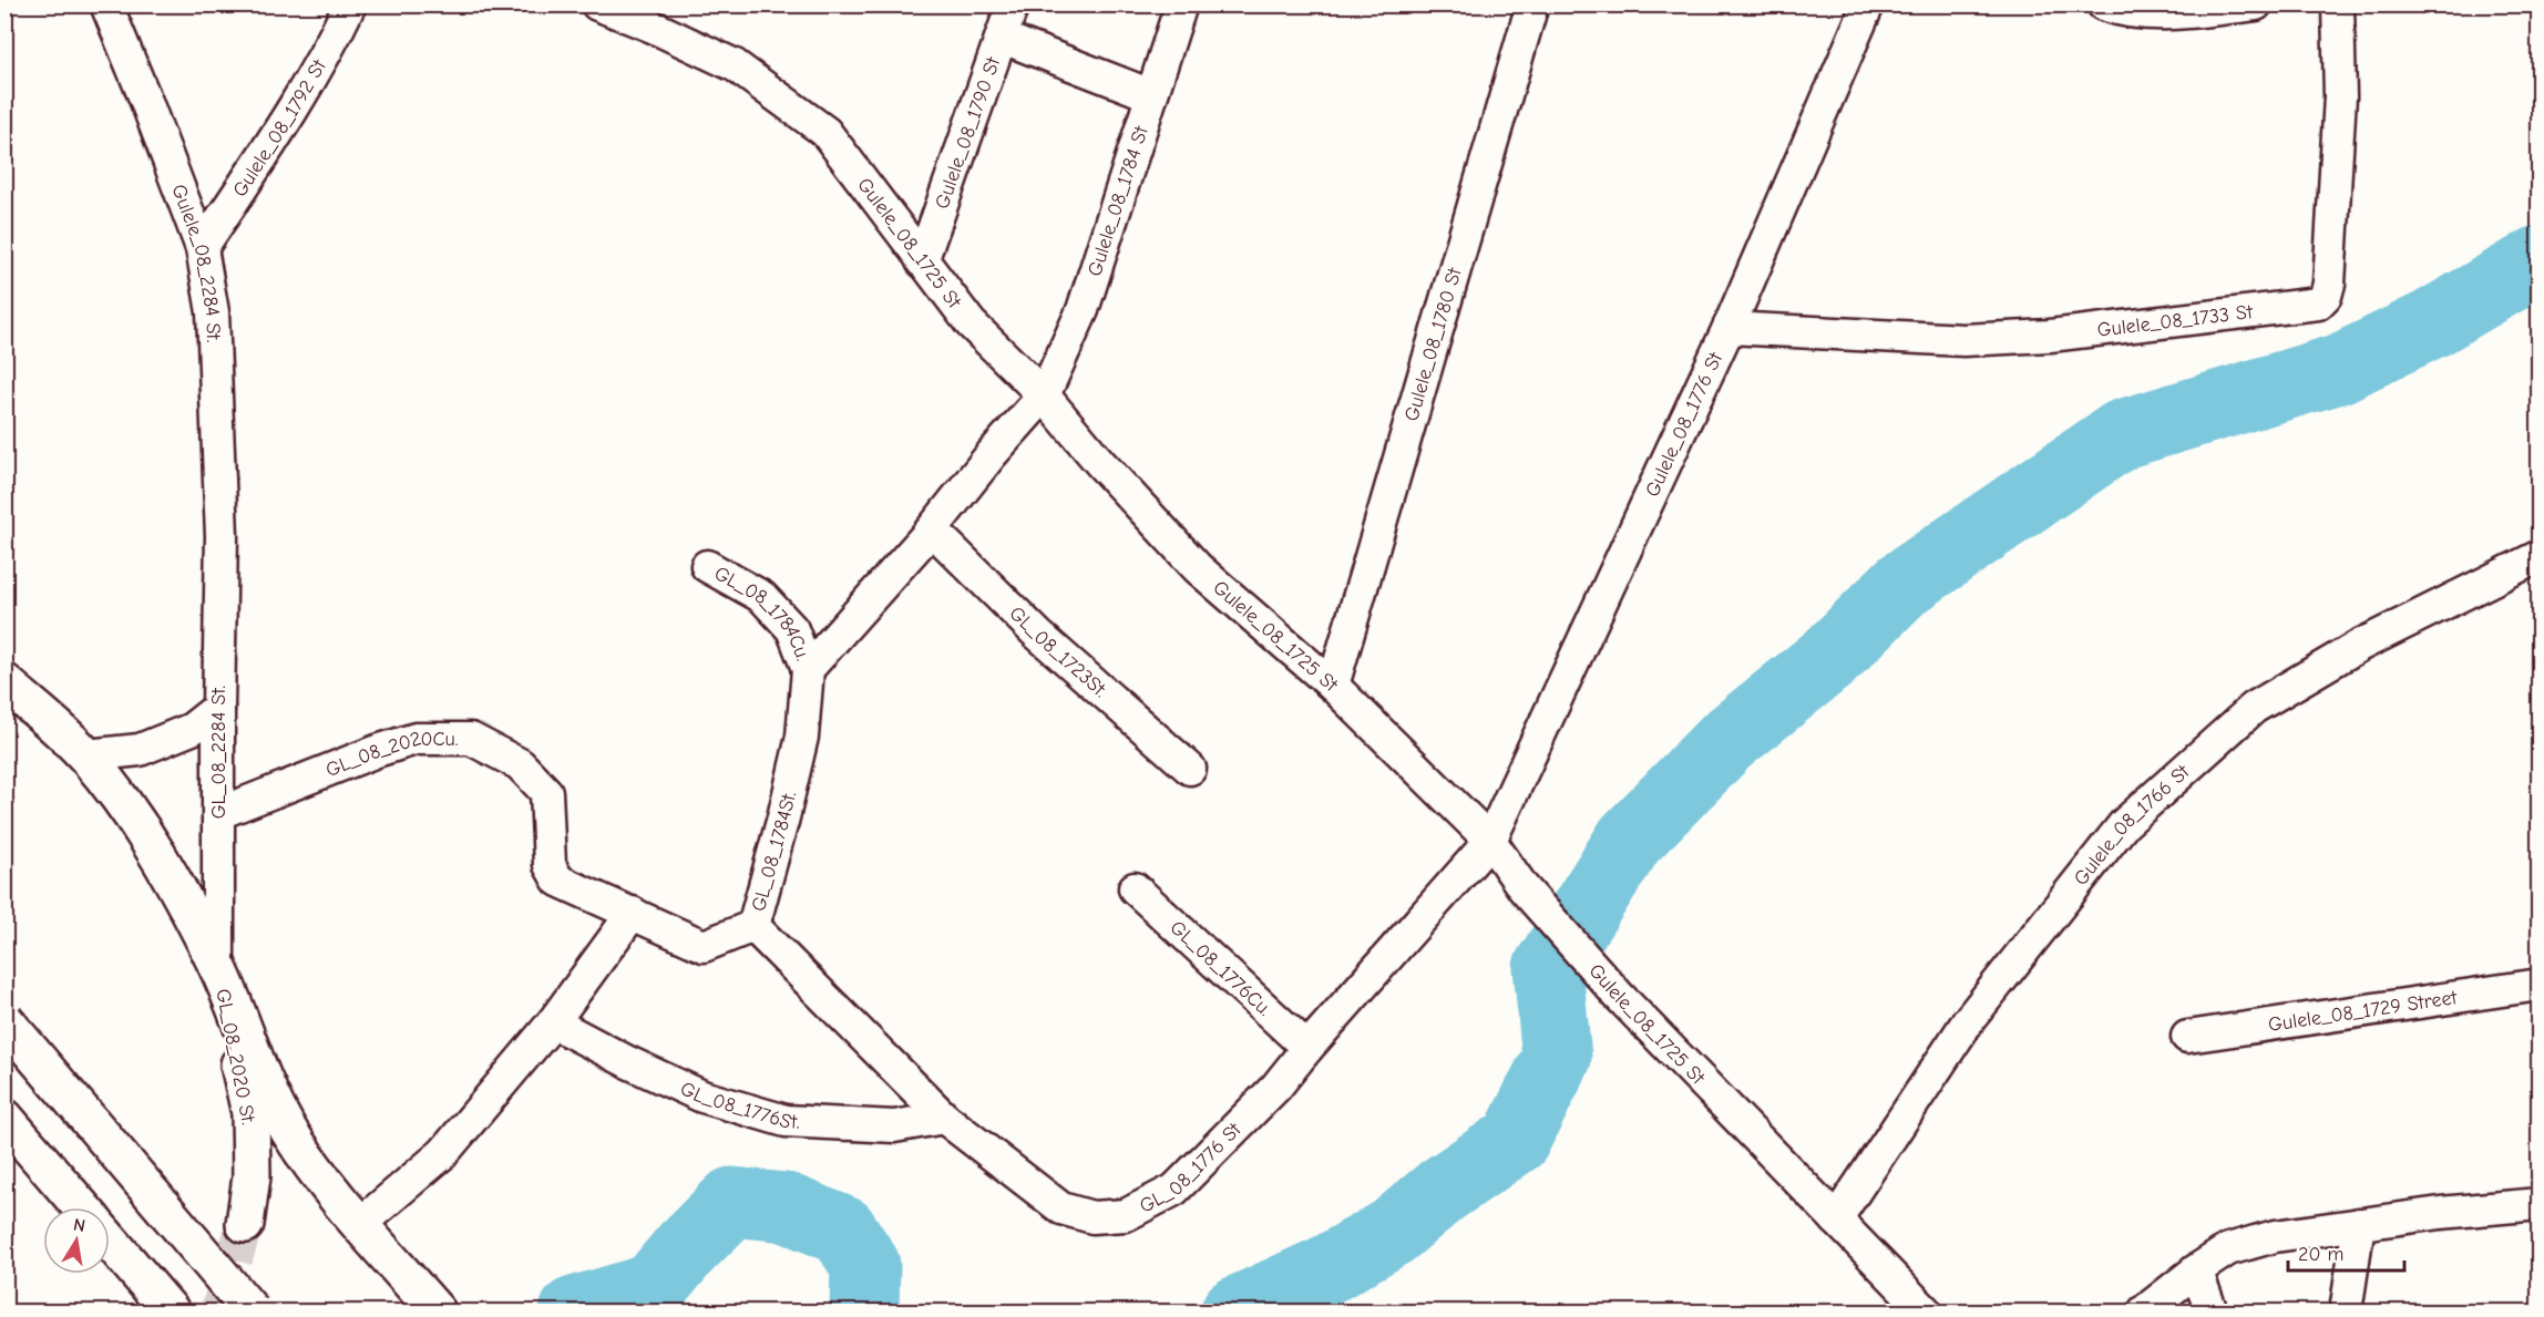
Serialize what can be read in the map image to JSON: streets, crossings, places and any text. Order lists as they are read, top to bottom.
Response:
{
  "streets": {
    "main road": ["GL_08_2020 St."],
    "street": [
      "Gulele_08_1792 St",
      "Gulele_08_1790 St",
      "Gulele_08_1784 St",
      "Gulele_08_1725 St",
      "Gulele_08_2284 St.",
      "Gulele_08_1733 St",
      "Gulele_08_1780 St",
      "Gulele_08_1776 St",
      "GL_08_1784Cu.",
      "GL_08_1723St.",
      "GL_08_2284 St.",
      "GL_08_2020Cu.",
      "Gulele_08_1766 St",
      "GL_08_1784St.",
      "GL_08_1776Cu.",
      "Gulele_08_1729 Street",
      "GL_08_1776St.",
      "GL_08_1776 St"
    ]
  },
  "crossings": [
    ["Gulele_08_1792 St", "Gulele_08_2284 St."],
    ["Gulele_08_1790 St", "Gulele_08_1725 St"],
    ["Gulele_08_1784 St", "Gulele_08_1725 St"],
    ["Gulele_08_1725 St", "Gulele_08_1780 St"],
    ["Gulele_08_1725 St", "Gulele_08_1776 St"],
    ["Gulele_08_1725 St", "Gulele_08_1766 St"],
    ["Gulele_08_1725 St", "GL_08_1776 St"],
    ["Gulele_08_2284 St.", "GL_08_2284 St."],
    ["Gulele_08_1733 St", "Gulele_08_1776 St"],
    ["Gulele_08_1776 St", "GL_08_1776 St"],
    ["GL_08_1784Cu.", "GL_08_1784St."],
    ["GL_08_2284 St.", "GL_08_2020Cu."],
    ["GL_08_2284 St.", "GL_08_2020 St."],
    ["GL_08_2020Cu.", "GL_08_1784St."],
    ["GL_08_1784St.", "GL_08_1776 St"],
    ["GL_08_1776Cu.", "GL_08_1776 St"],
    ["GL_08_1776St.", "GL_08_1776 St"]
  ],
  "scale_bar": "20 m",
  "north": "top"
}
